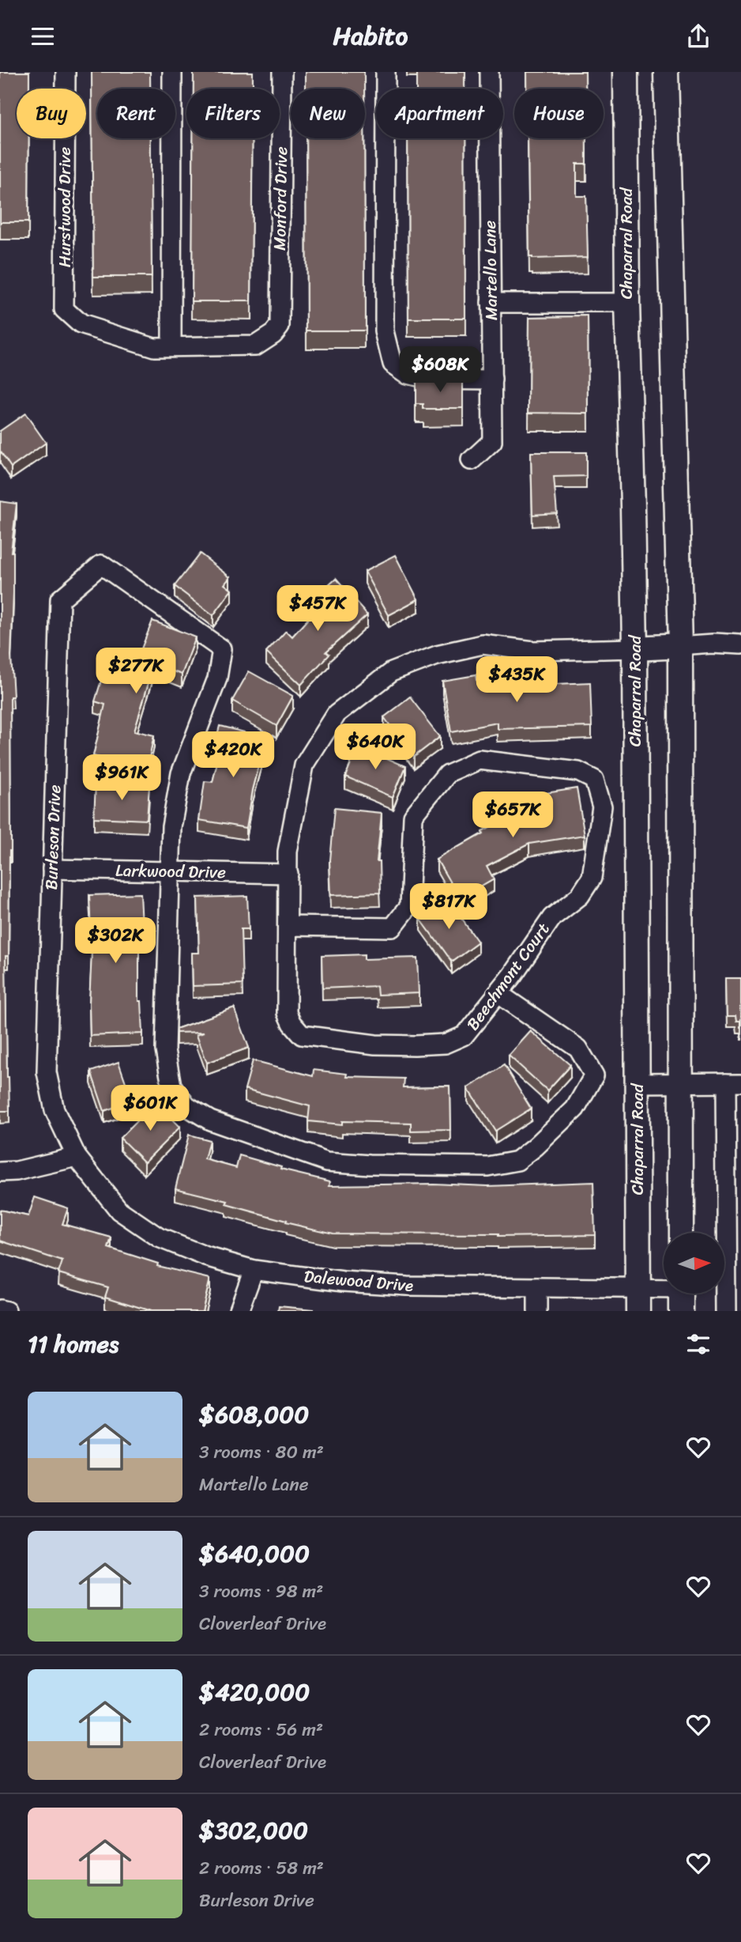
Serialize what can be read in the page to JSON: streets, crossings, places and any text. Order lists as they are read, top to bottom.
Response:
{
  "streets": {
    "main road": ["Chaparral Road"],
    "street": [
      "Monford Drive",
      "Hurstwood Drive",
      "Martello Lane",
      "Burleson Drive",
      "Larkwood Drive",
      "Beechmont Court",
      "Dalewood Drive"
    ]
  },
  "crossings": [
    ["Monford Drive", "Hurstwood Drive"],
    ["Chaparral Road", "Beechmont Court"],
    ["Chaparral Road", "Dalewood Drive"],
    ["Burleson Drive", "Larkwood Drive"],
    ["Burleson Drive", "Dalewood Drive"],
    ["Larkwood Drive", "Beechmont Court"]
  ],
  "north": "right",
  "page": {
    "header": "Habito",
    "chip": [
      "Buy",
      "Rent",
      "Filters",
      "New",
      "Apartment",
      "House"
    ],
    "price": [
      "$608K",
      "$457K",
      "$277K",
      "$435K",
      "$640K",
      "$420K",
      "$961K",
      "$657K",
      "$817K",
      "$302K",
      "$601K"
    ],
    "heading": "11 homes",
    "list": [
      {
        "name": "$608,000",
        "note": "3 rooms · 80 m² · Martello Lane"
      },
      {
        "name": "$640,000",
        "note": "3 rooms · 98 m² · Cloverleaf Drive"
      },
      {
        "name": "$420,000",
        "note": "2 rooms · 56 m² · Cloverleaf Drive"
      },
      {
        "name": "$302,000",
        "note": "2 rooms · 58 m² · Burleson Drive"
      }
    ]
  }
}
